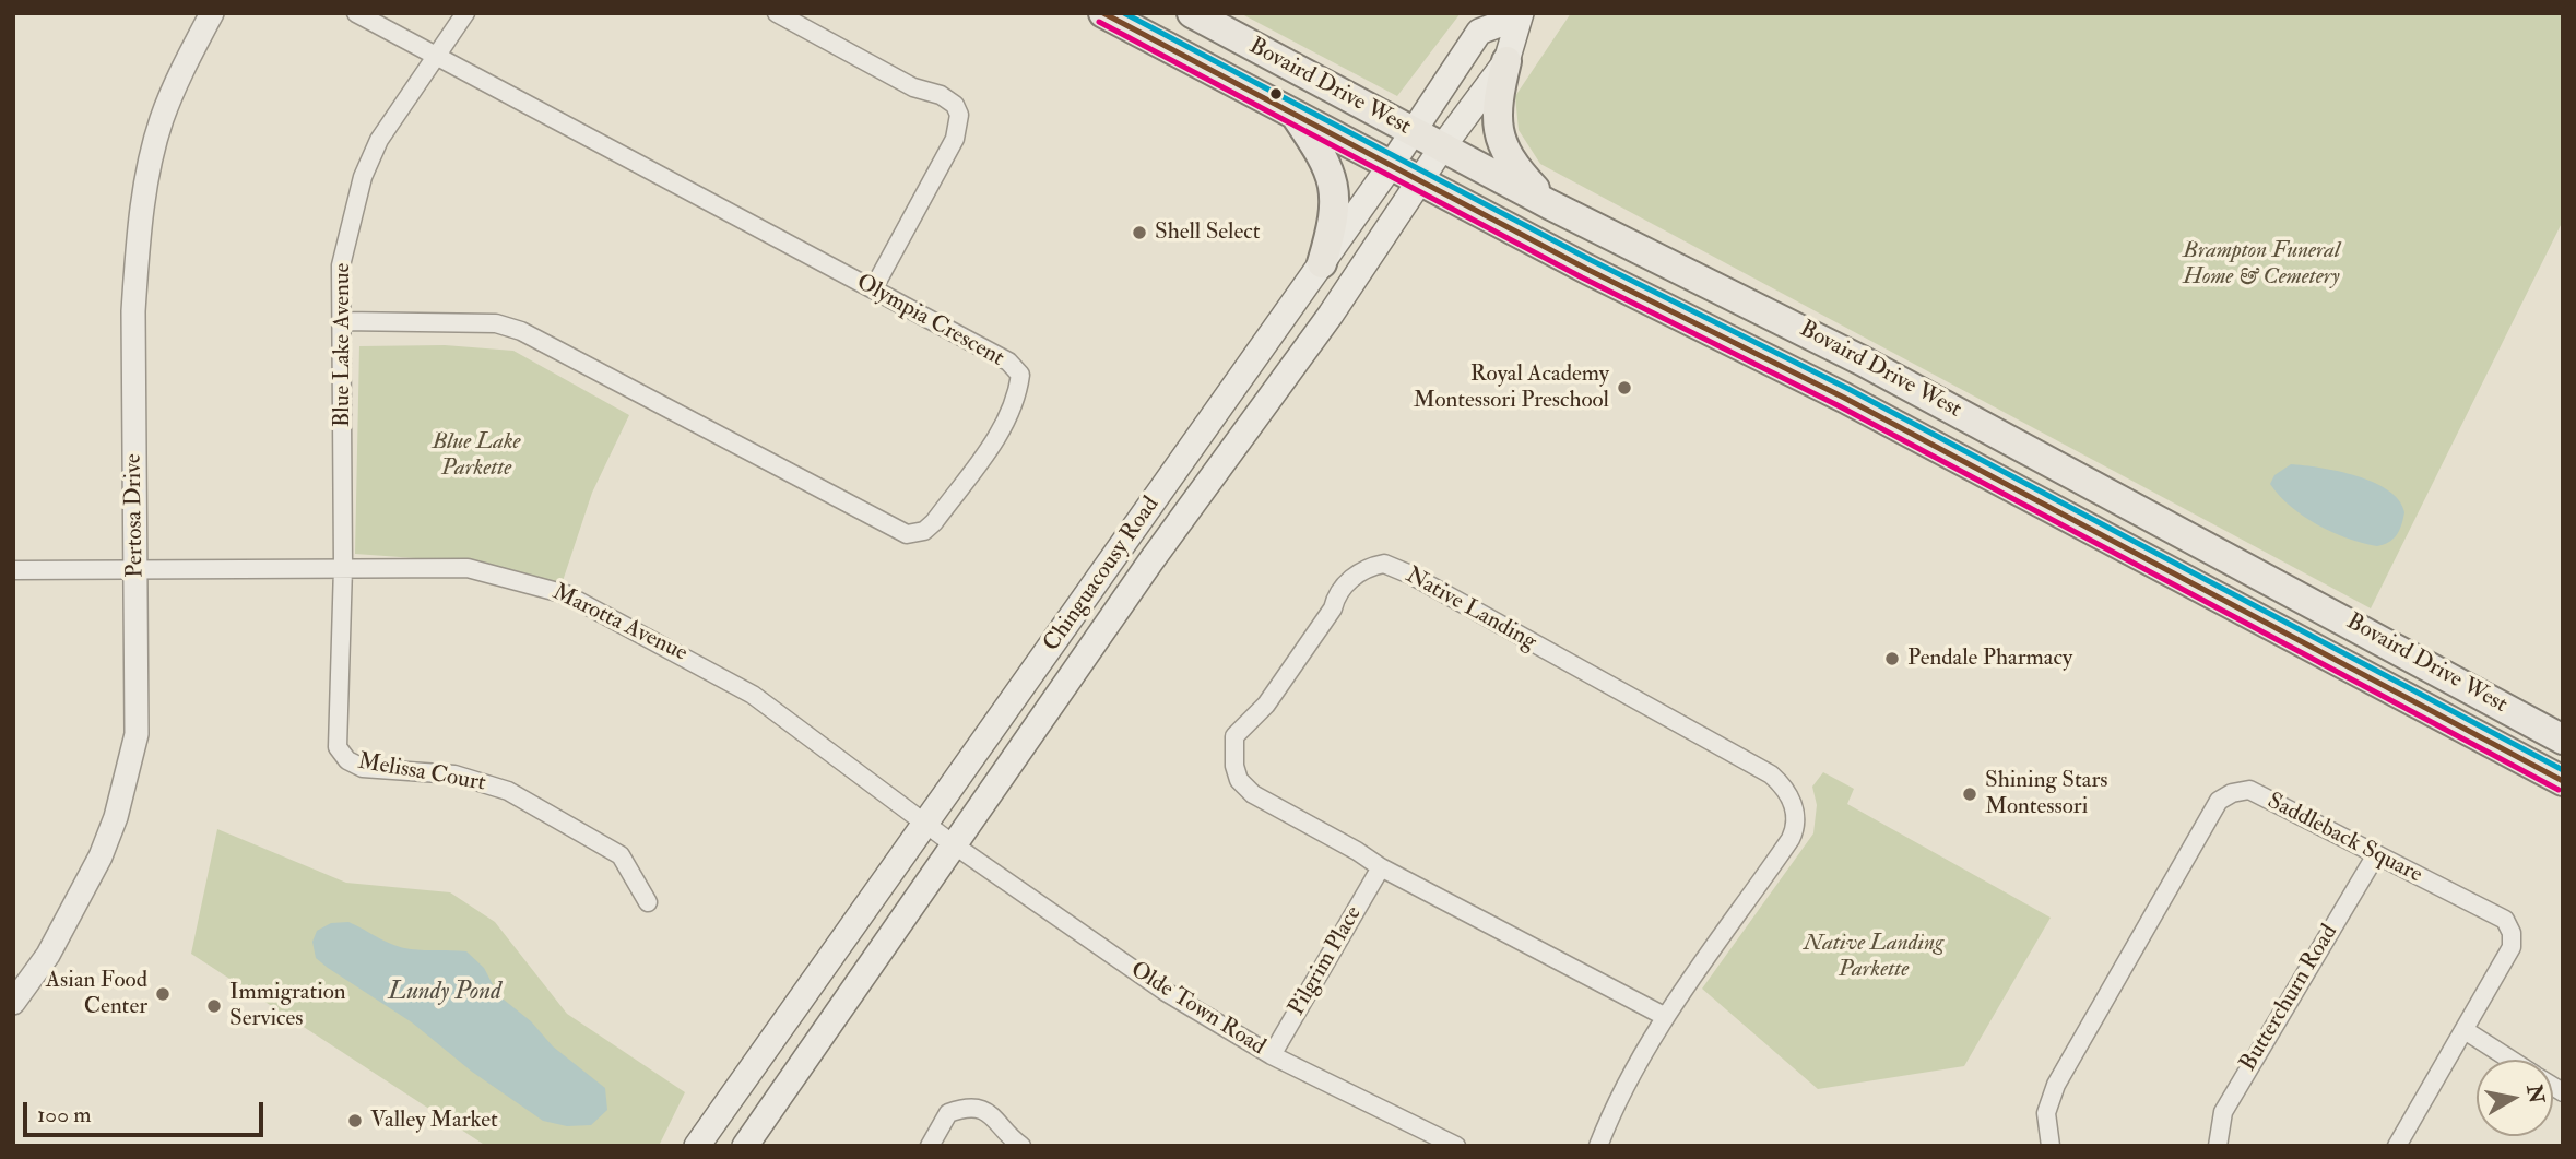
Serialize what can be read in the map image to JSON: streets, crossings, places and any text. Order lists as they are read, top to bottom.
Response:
{
  "streets": {
    "main road": ["Bovaird Drive West", "Chinguacousy Road"],
    "street": [
      "Olympia Crescent",
      "Blue Lake Avenue",
      "Pertosa Drive",
      "Native Landing",
      "Marotta Avenue",
      "Melissa Court",
      "Saddleback Square",
      "Pilgrim Place",
      "Butterchurn Road",
      "Olde Town Road"
    ]
  },
  "crossings": [
    ["Bovaird Drive West", "Chinguacousy Road"],
    ["Olympia Crescent", "Blue Lake Avenue"],
    ["Blue Lake Avenue", "Marotta Avenue"],
    ["Blue Lake Avenue", "Melissa Court"],
    ["Pertosa Drive", "Marotta Avenue"],
    ["Chinguacousy Road", "Marotta Avenue"],
    ["Chinguacousy Road", "Olde Town Road"],
    ["Native Landing", "Pilgrim Place"],
    ["Marotta Avenue", "Melissa Court"],
    ["Marotta Avenue", "Olde Town Road"],
    ["Saddleback Square", "Butterchurn Road"],
    ["Pilgrim Place", "Olde Town Road"]
  ],
  "water": ["Lundy Pond"],
  "parks": ["Brampton Funeral Home & Cemetery", "Blue Lake Parkette", "Native Landing Parkette"],
  "places": [
    "Shell Select",
    "Royal Academy Montessori Preschool",
    "Pendale Pharmacy",
    "Shining Stars Montessori",
    "Asian Food Center",
    "Immigration Services",
    "Valley Market"
  ],
  "scale_bar": "100 m",
  "north": "right"
}
